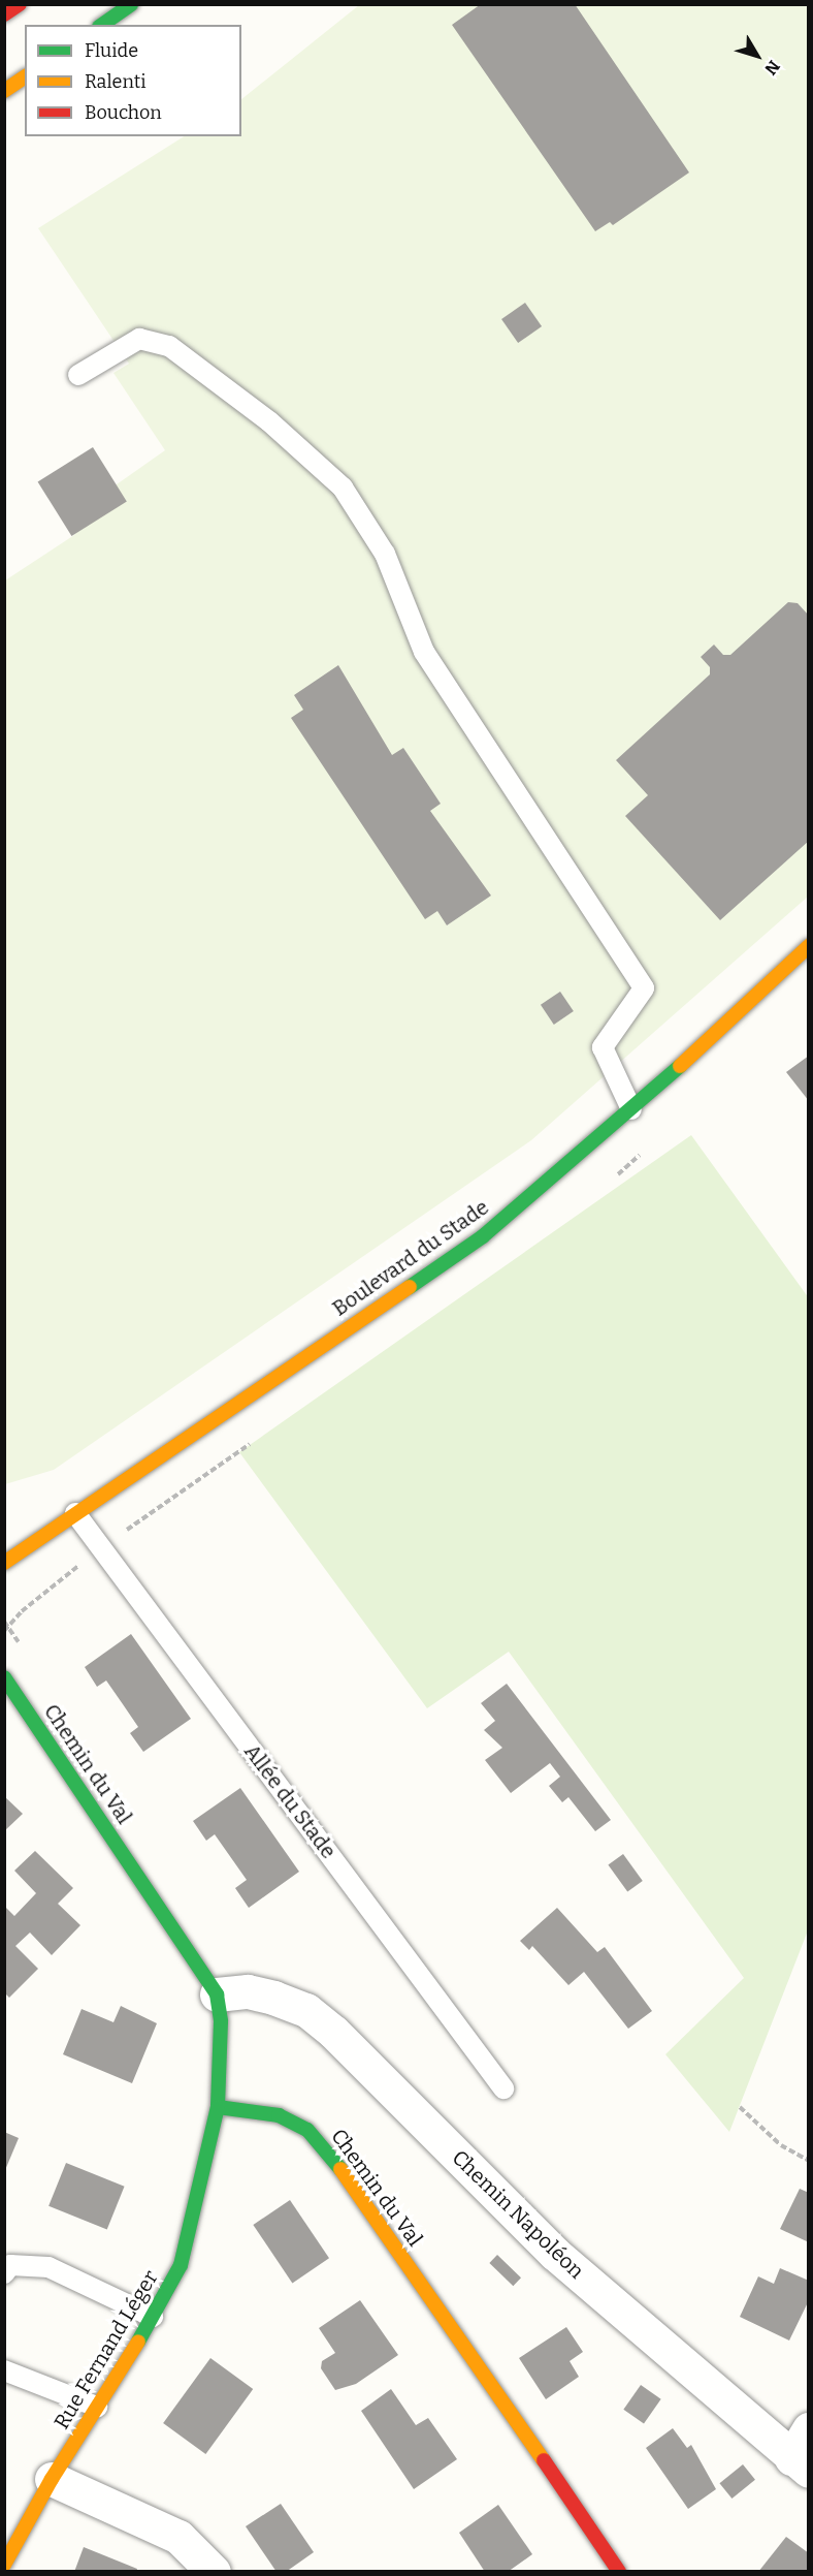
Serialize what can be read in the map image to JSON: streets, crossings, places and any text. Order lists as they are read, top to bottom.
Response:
{
  "streets": {
    "main road": ["Boulevard du Stade", "Chemin du Val", "Rue Fernand Léger"],
    "street": ["Chemin Napoléon"],
    "lane": ["Allée du Stade"]
  },
  "crossings": [
    ["Boulevard du Stade", "Allée du Stade"],
    ["Chemin du Val", "Chemin Napoléon"],
    ["Chemin du Val", "Rue Fernand Léger"]
  ],
  "legend": ["Fluide", "Ralenti", "Bouchon"],
  "north": "bottom right"
}
